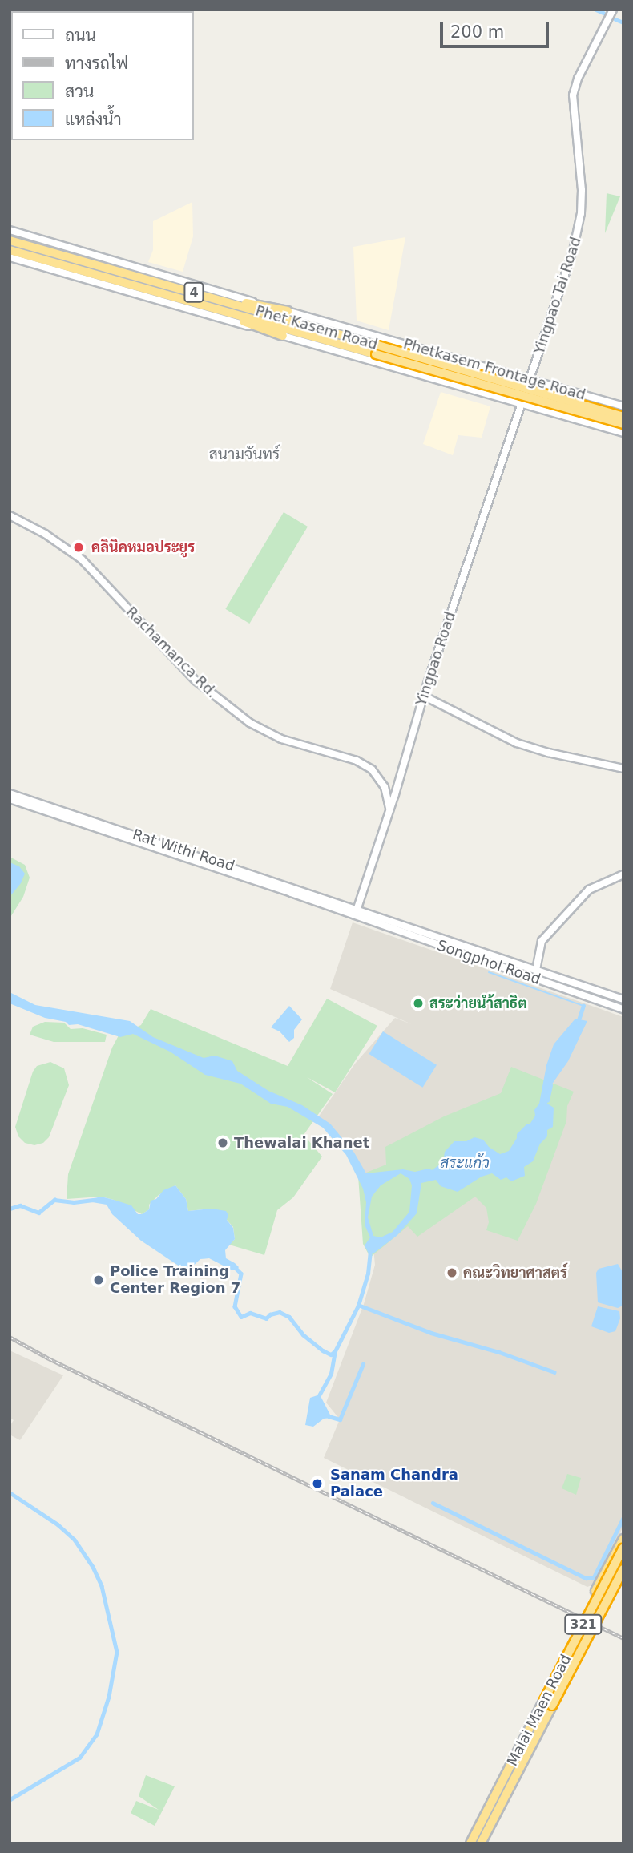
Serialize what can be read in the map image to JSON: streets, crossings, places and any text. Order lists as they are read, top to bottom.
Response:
{
  "streets": {
    "highway": [
      "4",
      "Phet Kasem Road",
      "321",
      "Malai Maen Road"
    ],
    "main road": [
      "Yingpao Tai Road",
      "Phetkasem Frontage Road",
      "Rachamanca Rd.",
      "Yingpao Road",
      "Rat Withi Road",
      "Songphol Road"
    ]
  },
  "crossings": [
    ["Yingpao Tai Road", "Phetkasem Frontage Road"],
    ["Yingpao Tai Road", "Yingpao Road"],
    ["Phetkasem Frontage Road", "Yingpao Road"],
    ["Rachamanca Rd.", "Yingpao Road"],
    ["Yingpao Road", "Rat Withi Road"],
    ["Yingpao Road", "Songphol Road"],
    ["Rat Withi Road", "Songphol Road"]
  ],
  "districts": ["สนามจันทร์"],
  "water": ["สระแก้ว"],
  "places": [
    "คลินิคหมอประยูร",
    "สระว่ายนำ้สาธิต",
    "Thewalai Khanet",
    "คณะวิทยาศาสตร์",
    "Police Training Center Region 7",
    "Sanam Chandra Palace"
  ],
  "legend": [
    "ถนน",
    "ทางรถไฟ",
    "สวน",
    "แหล่งน้ำ"
  ],
  "scale_bar": "200 m"
}
